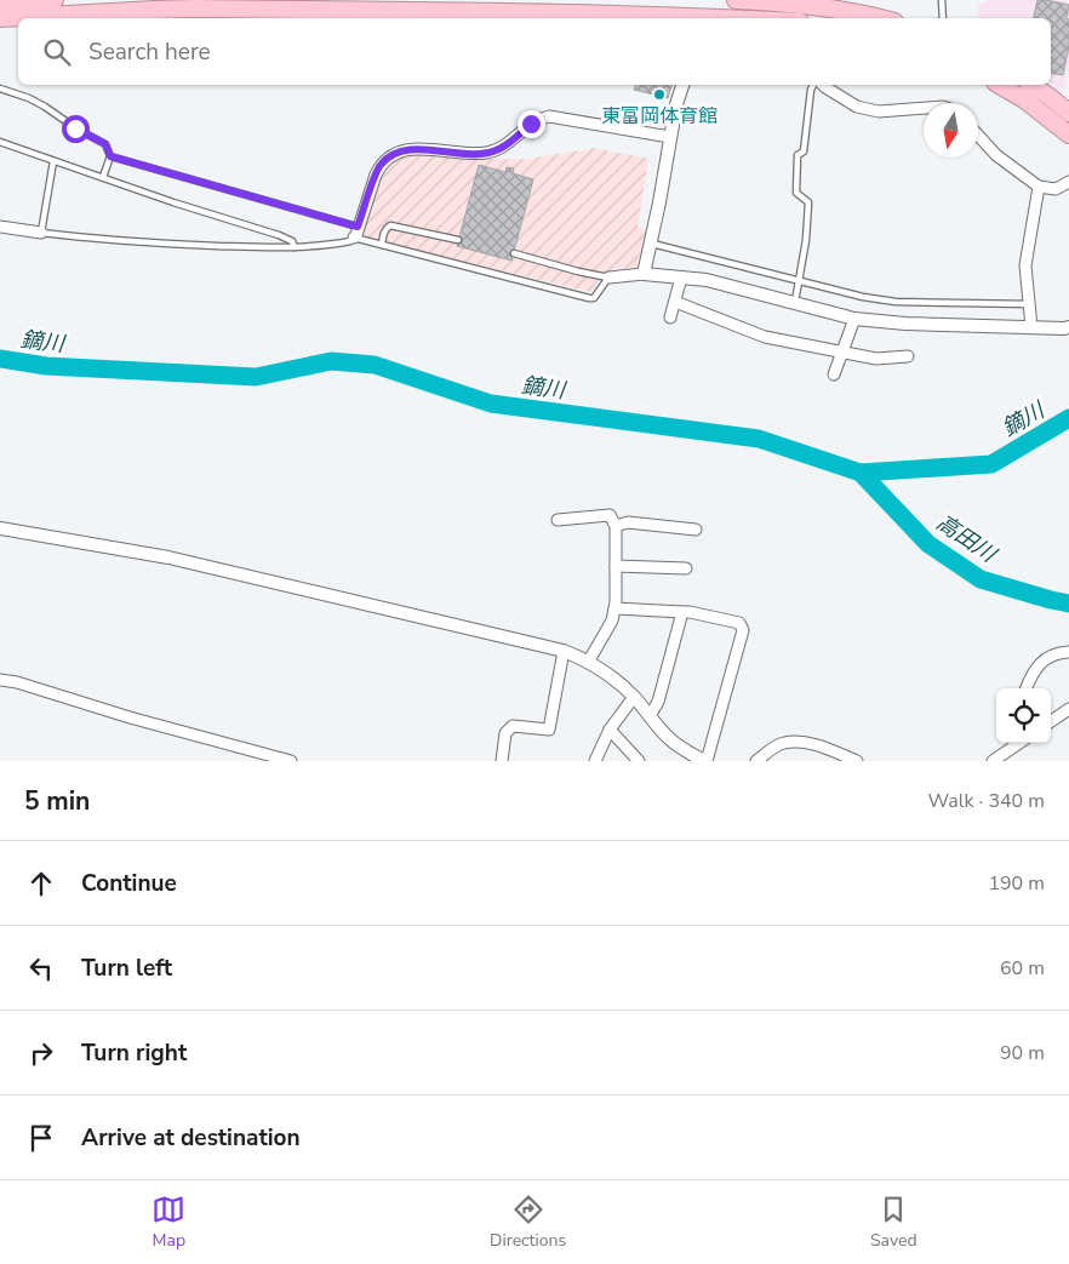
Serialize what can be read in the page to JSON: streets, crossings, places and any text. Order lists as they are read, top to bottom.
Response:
{
  "water": ["鏑川", "高田川"],
  "places": ["東富岡体育館"],
  "north": "bottom",
  "page": {
    "search": "Search here",
    "heading": ["5 min", "Walk · 340 m"],
    "list": [
      ["Continue", "190 m"],
      ["Turn left", "60 m"],
      ["Turn right", "90 m"],
      "Arrive at destination"
    ],
    "nav": ["Map", "Directions", "Saved"]
  }
}
